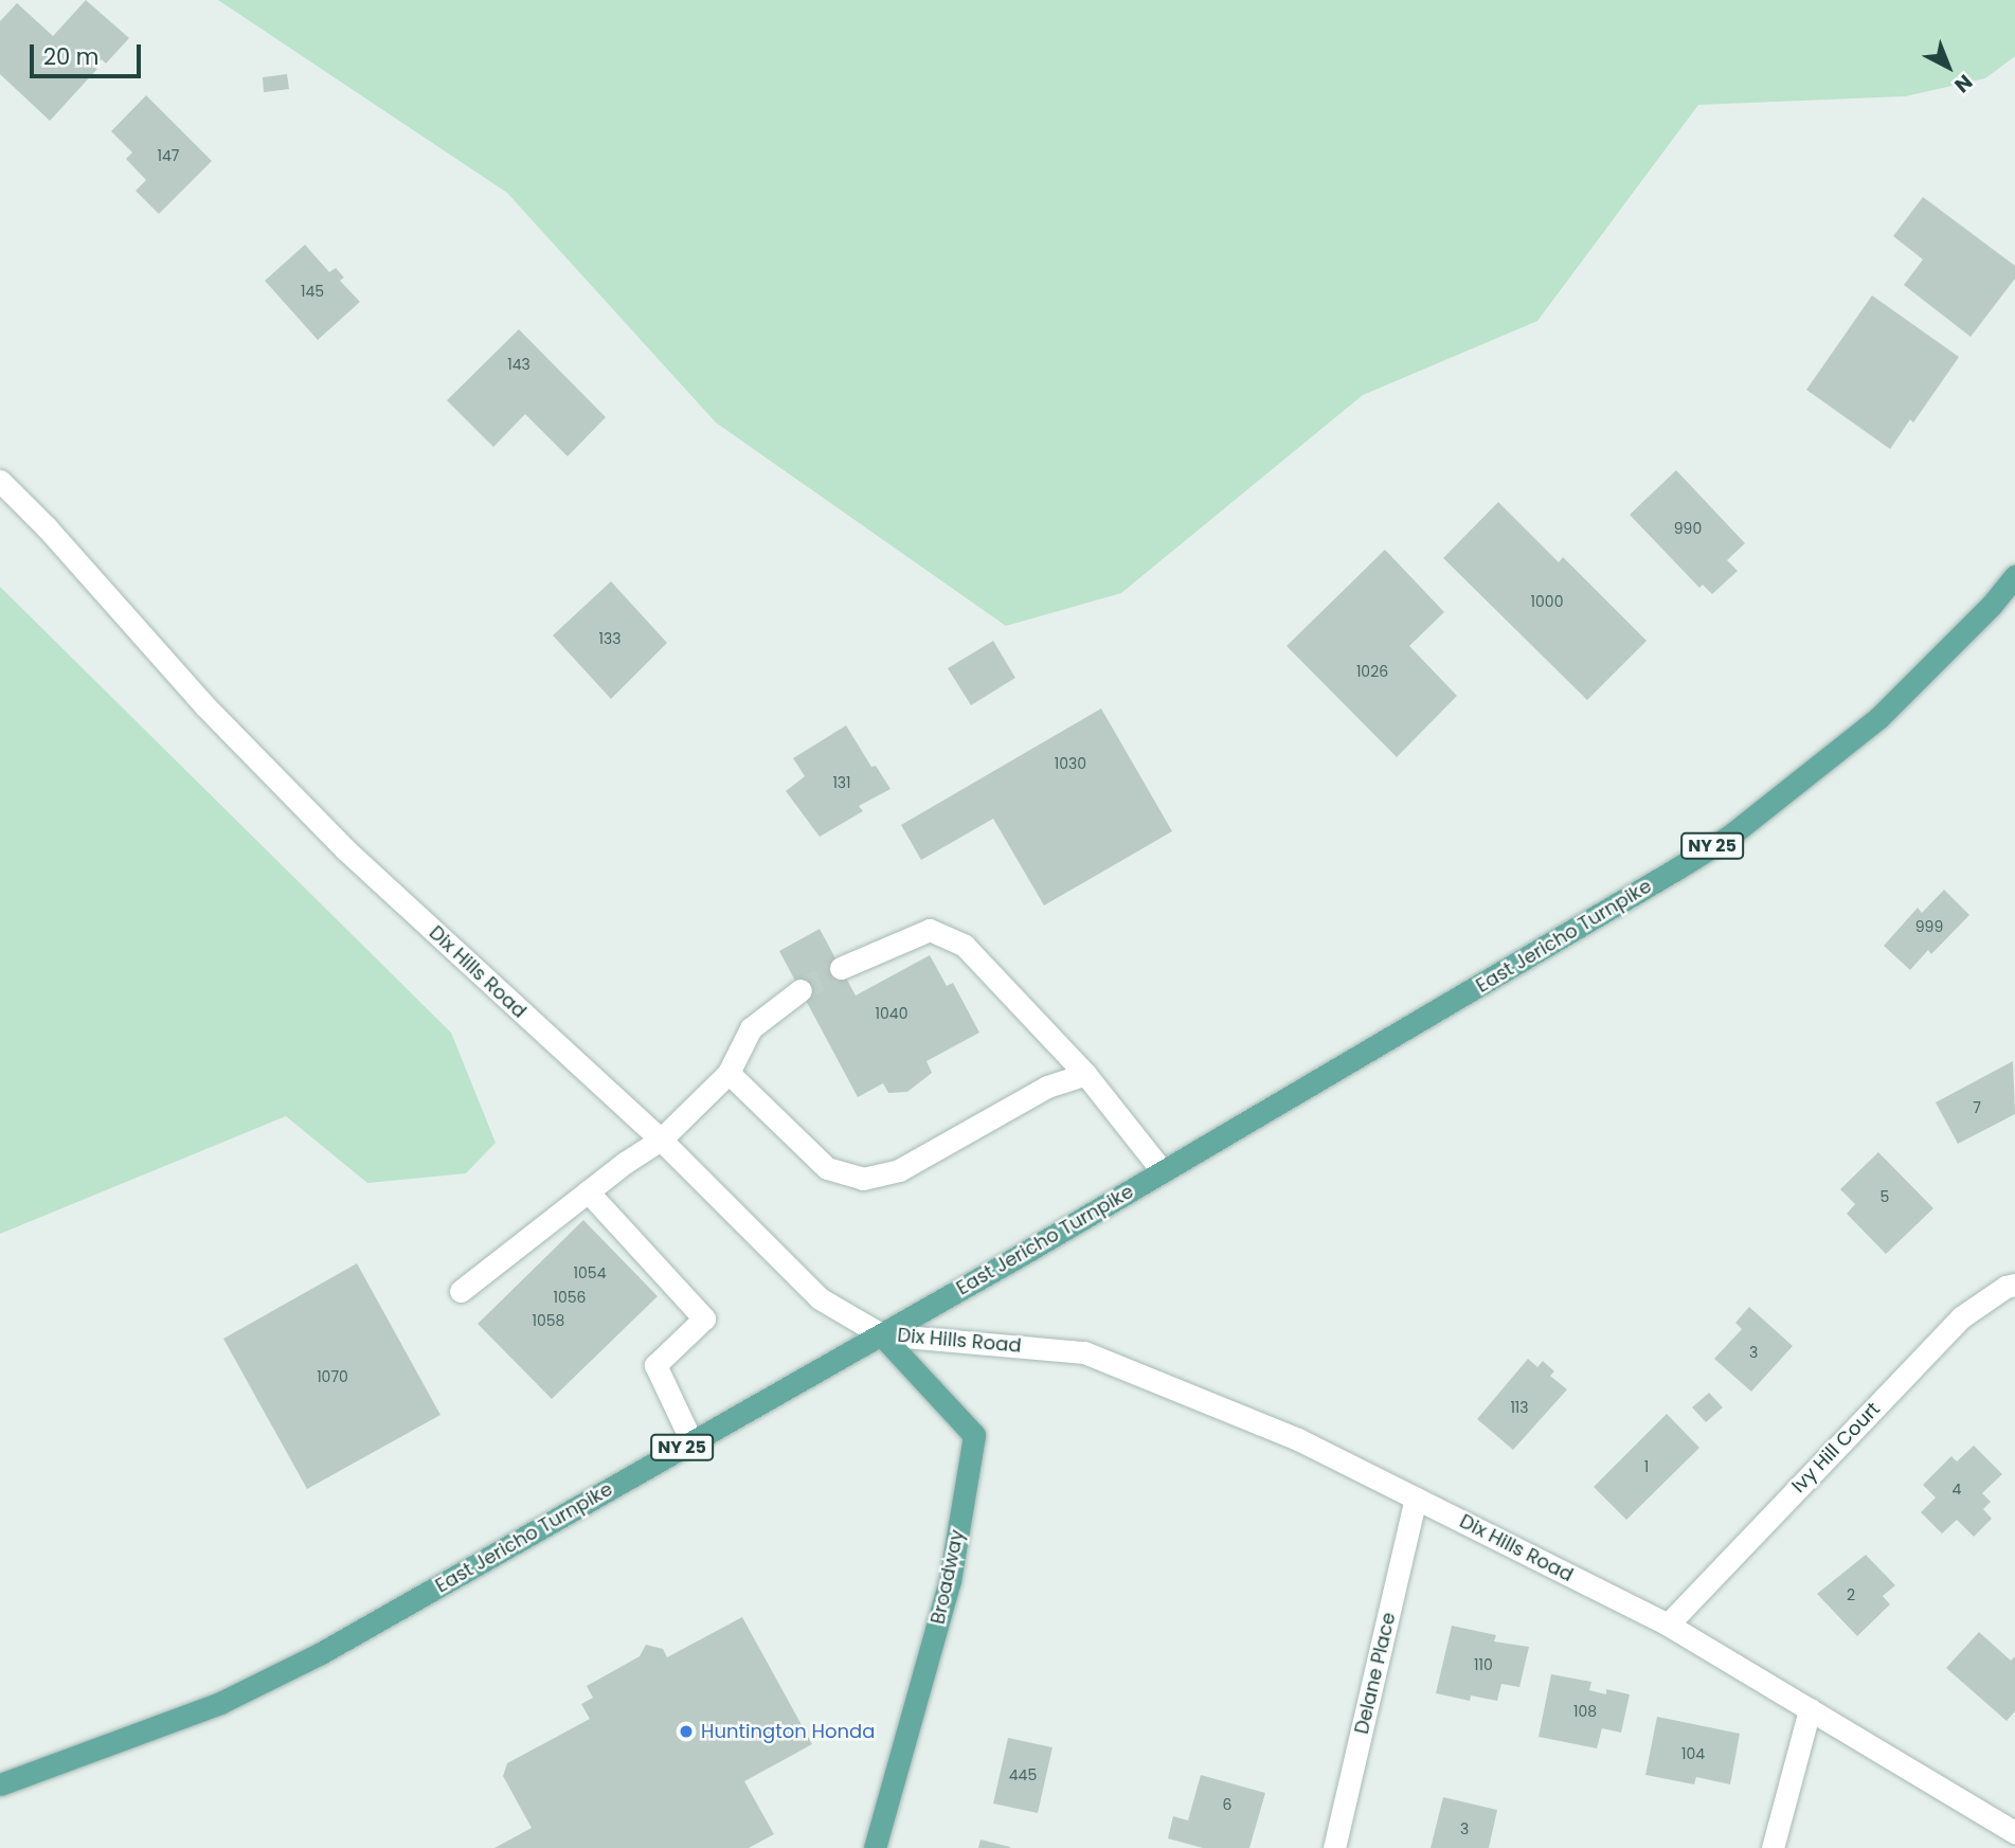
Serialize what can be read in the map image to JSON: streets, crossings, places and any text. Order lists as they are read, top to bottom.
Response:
{
  "streets": {
    "main road": ["NY 25", "East Jericho Turnpike", "Broadway"],
    "street": ["Dix Hills Road", "Ivy Hill Court", "Delane Place"]
  },
  "crossings": [
    ["East Jericho Turnpike", "Dix Hills Road"],
    ["East Jericho Turnpike", "Broadway"],
    ["Dix Hills Road", "Ivy Hill Court"],
    ["Dix Hills Road", "Broadway"],
    ["Dix Hills Road", "Delane Place"]
  ],
  "places": ["Huntington Honda"],
  "house_numbers": [
    "147",
    "145",
    "143",
    "990",
    "1000",
    "133",
    "1026",
    "1030",
    "131",
    "999",
    "1040",
    "7",
    "5",
    "1054",
    "1056",
    "1058",
    "3",
    "1070",
    "113",
    "1",
    "4",
    "2",
    "110",
    "108",
    "104",
    "445",
    "6",
    "3"
  ],
  "scale_bar": "20 m",
  "north": "bottom right"
}
